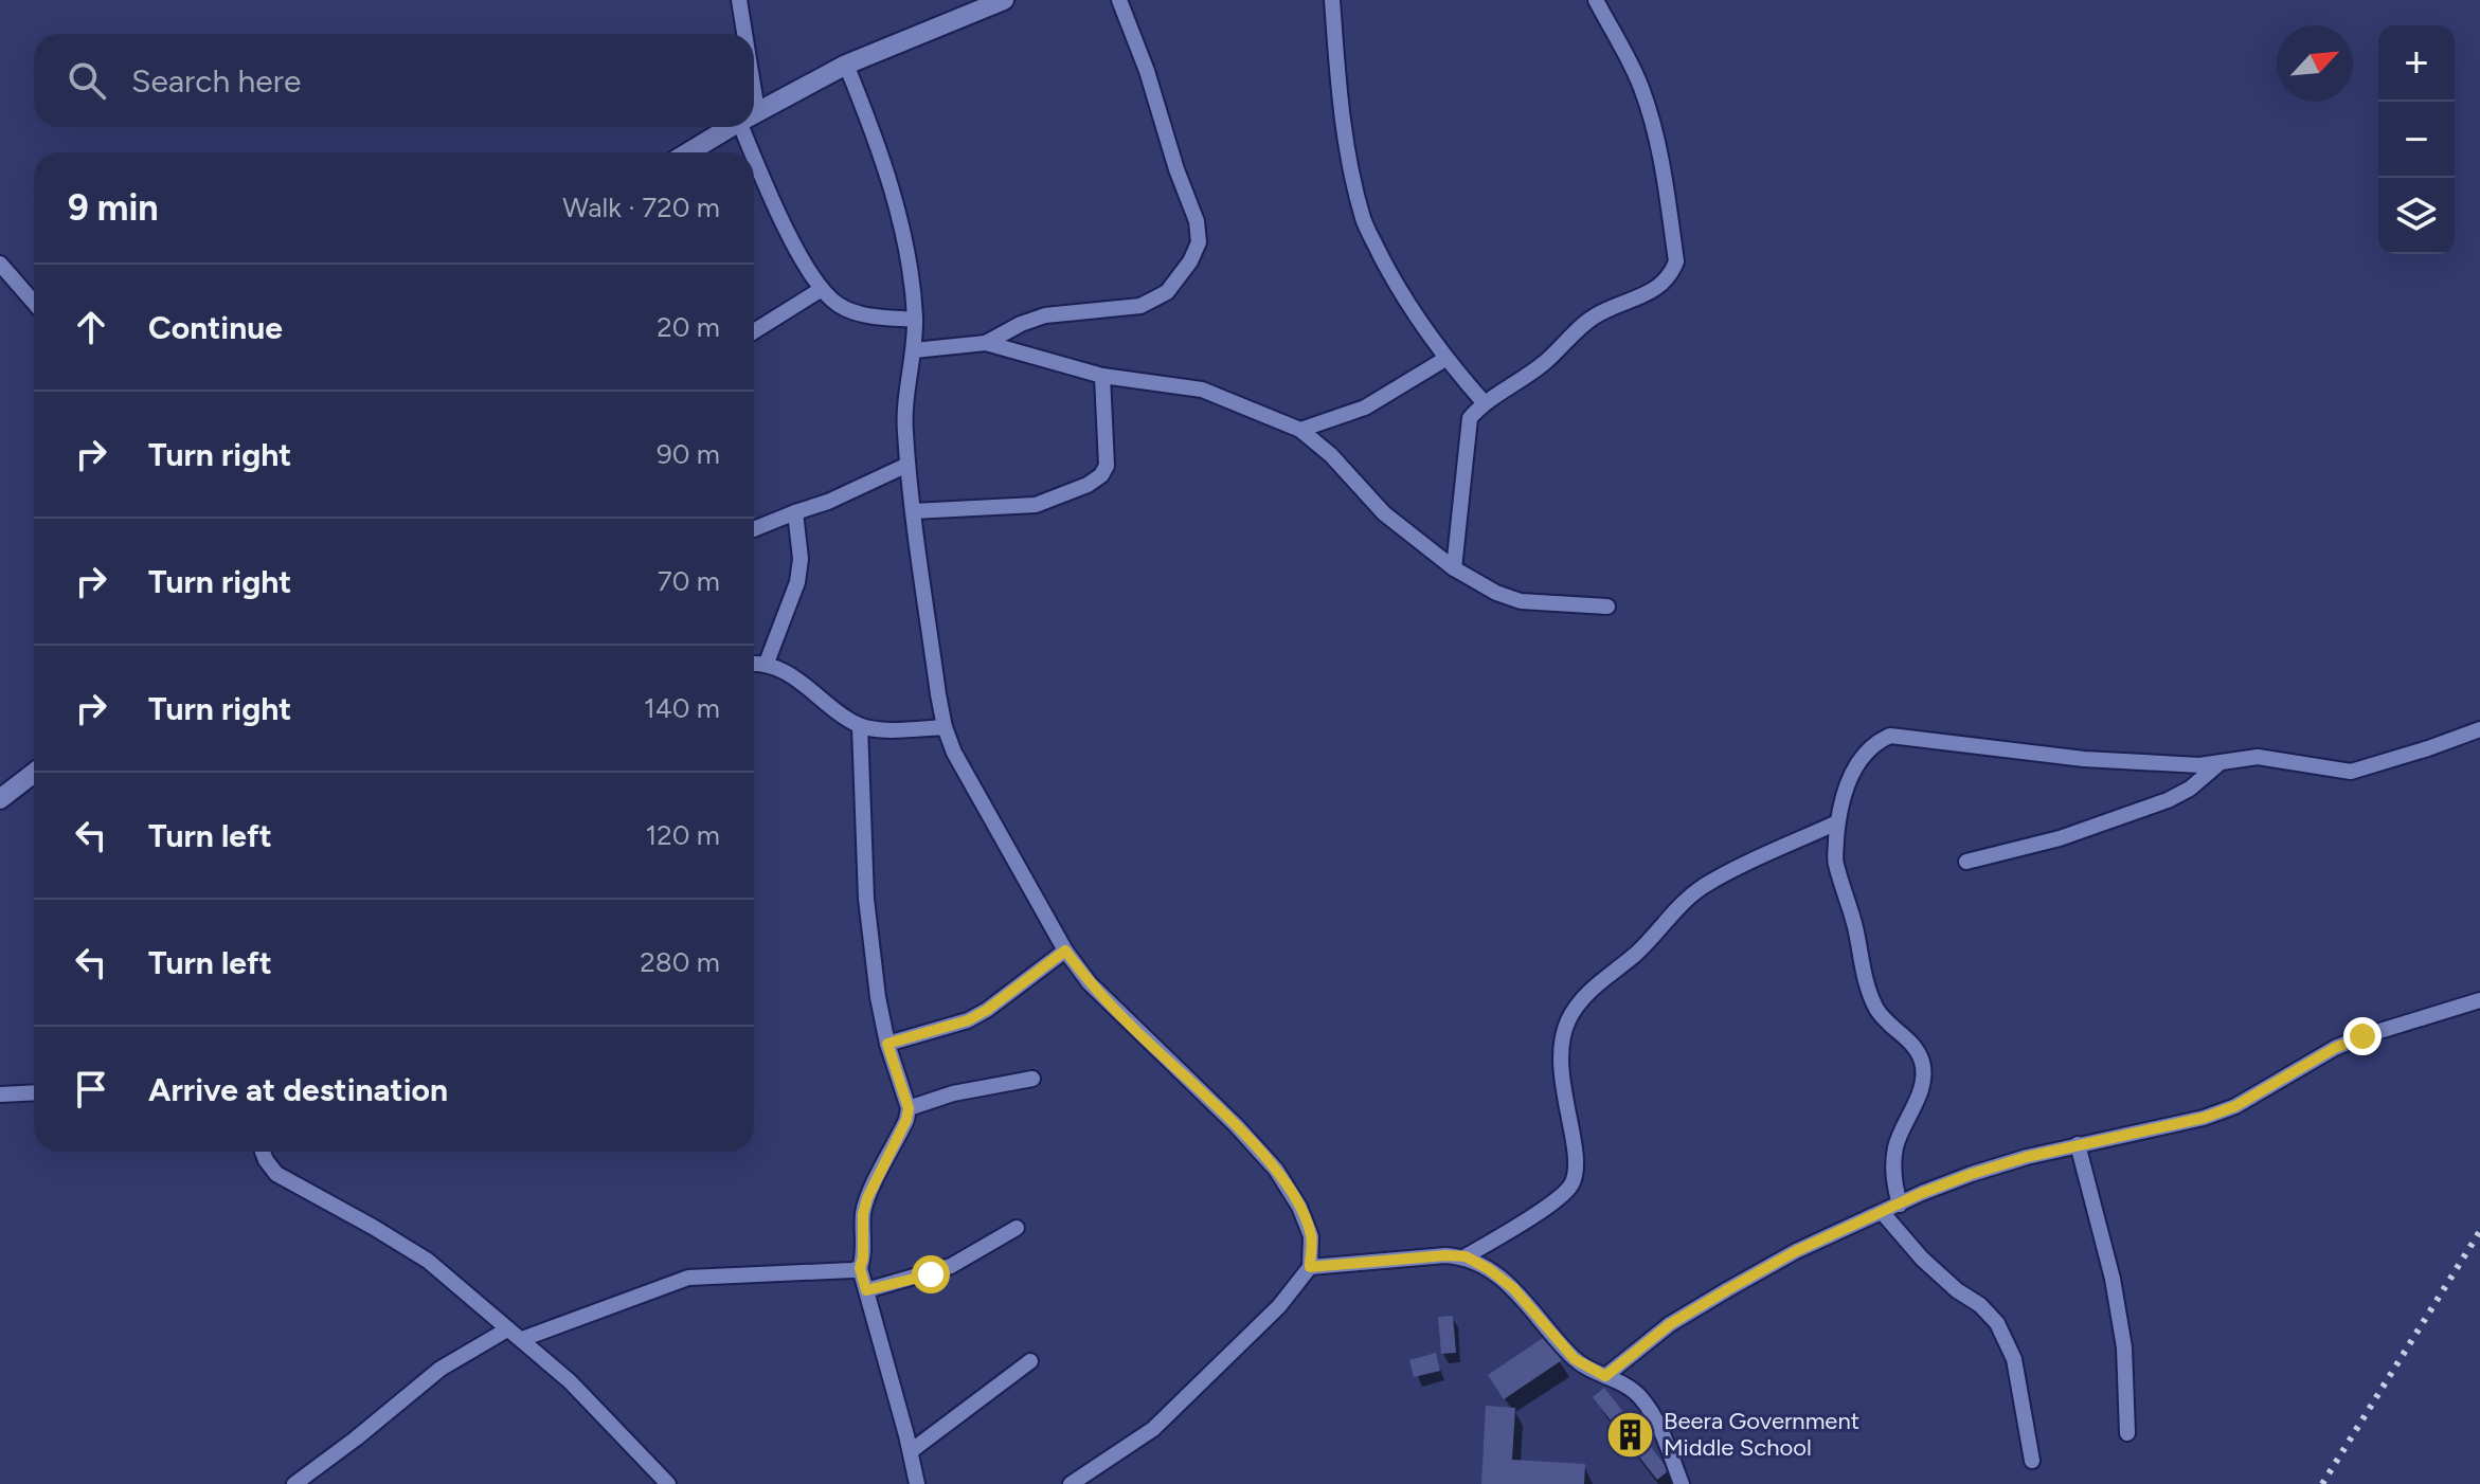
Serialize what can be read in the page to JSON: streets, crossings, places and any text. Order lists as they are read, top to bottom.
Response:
{
  "places": {
    "building": ["Beera Government Middle School"]
  },
  "north": "top right",
  "page": {
    "map_buttons": ["+", "−"],
    "search": "Search here",
    "heading": ["9 min", "Walk · 720 m"],
    "list": [
      ["Continue", "20 m"],
      ["Turn right", "90 m"],
      ["Turn right", "70 m"],
      ["Turn right", "140 m"],
      ["Turn left", "120 m"],
      ["Turn left", "280 m"],
      "Arrive at destination"
    ]
  }
}
